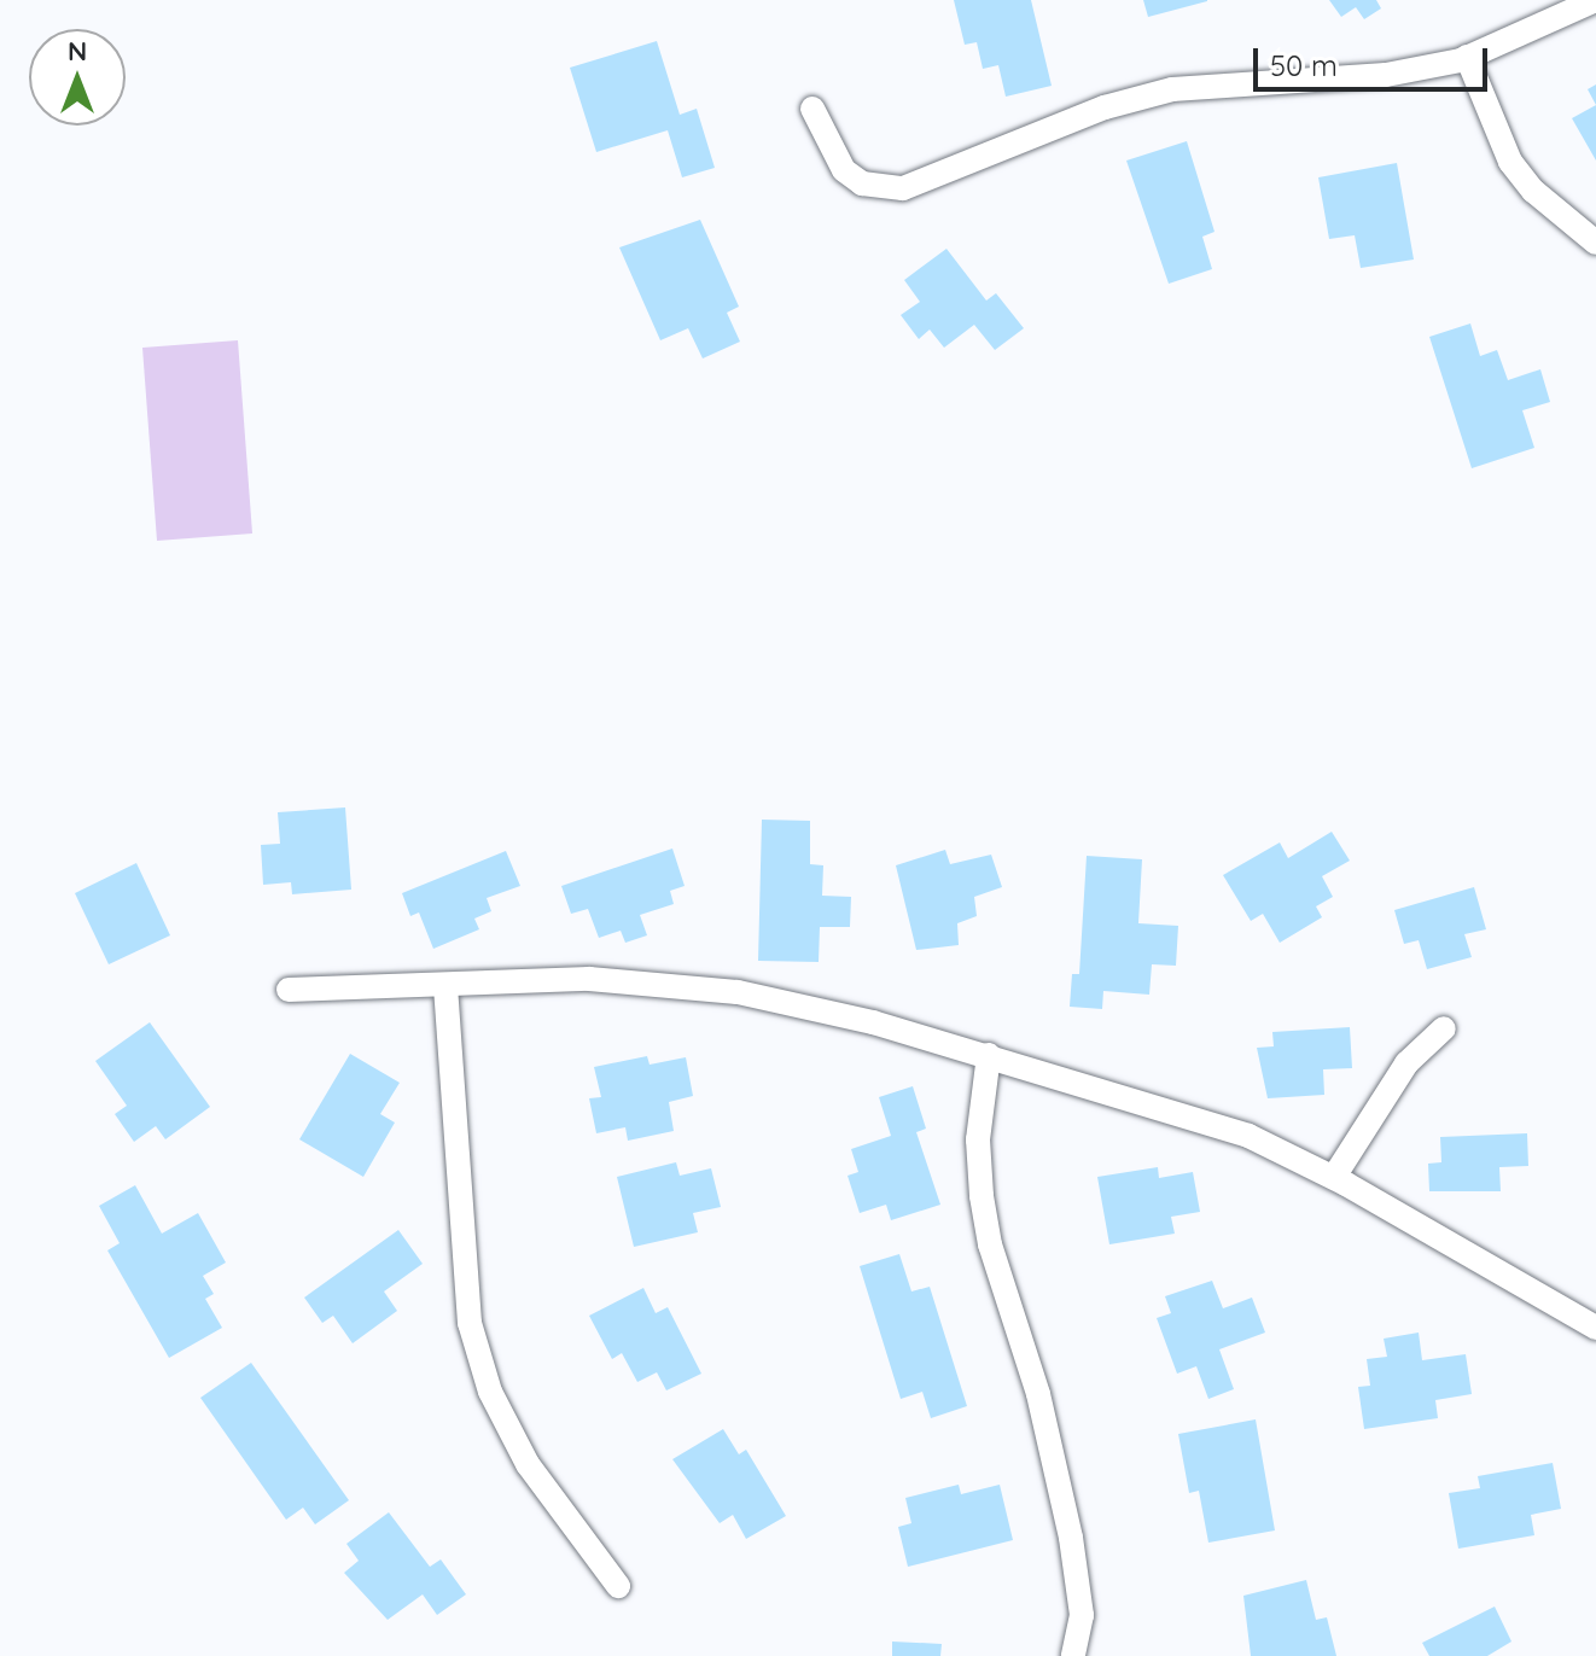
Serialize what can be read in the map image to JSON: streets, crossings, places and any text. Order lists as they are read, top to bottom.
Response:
{
  "scale_bar": "50 m",
  "north": "top"
}
